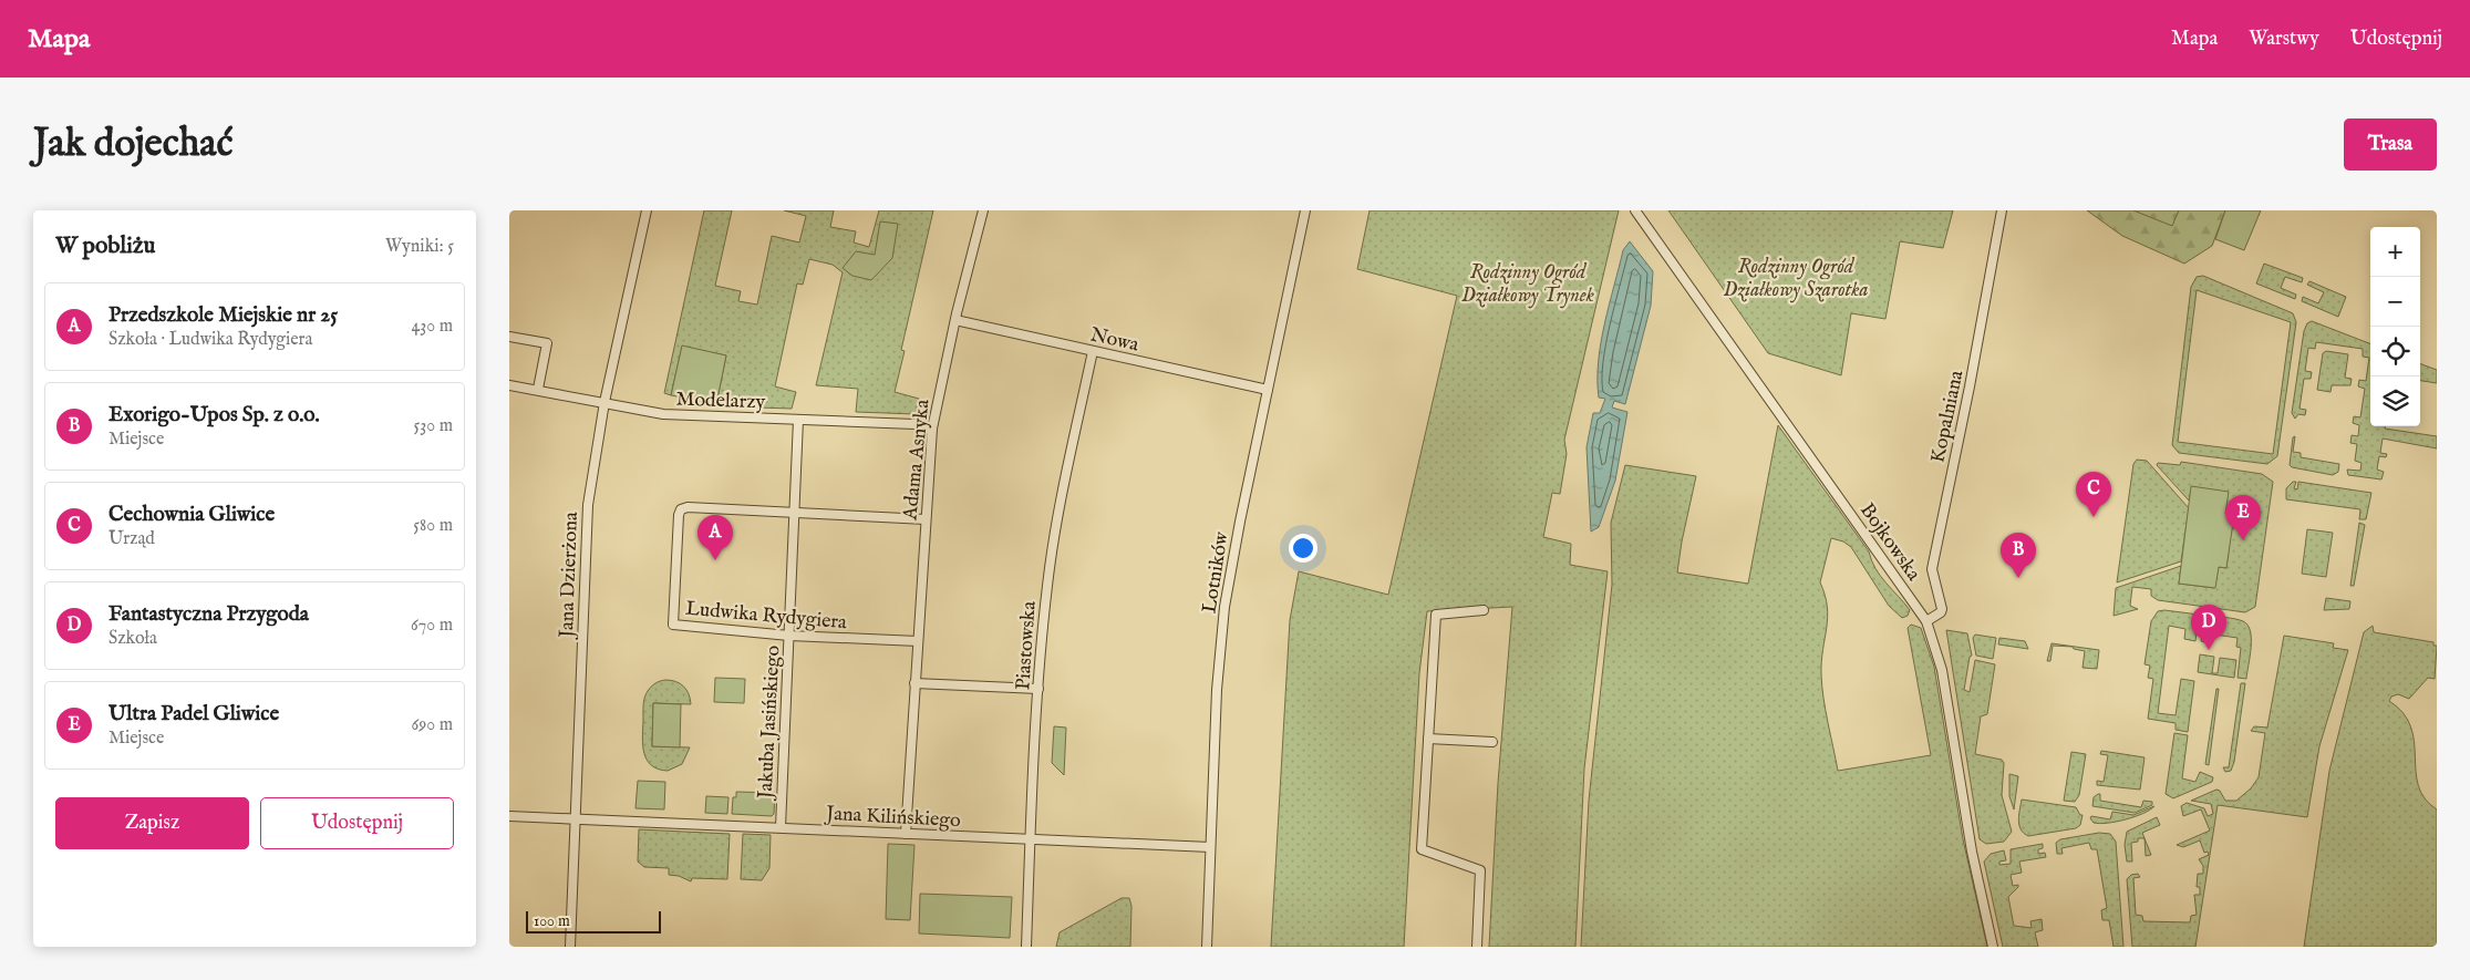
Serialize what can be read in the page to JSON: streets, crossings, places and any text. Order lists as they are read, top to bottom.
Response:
{
  "streets": {
    "street": [
      "Nowa",
      "Modelarzy",
      "Kopalniana",
      "Adama Asnyka",
      "Bojkowska",
      "Lotników",
      "Jana Dzierżona",
      "Ludwika Rydygiera",
      "Piastowska",
      "Jakuba Jasińskiego",
      "Jana Kilińskiego"
    ]
  },
  "crossings": [
    ["Nowa", "Adama Asnyka"],
    ["Nowa", "Lotników"],
    ["Nowa", "Piastowska"],
    ["Modelarzy", "Adama Asnyka"],
    ["Modelarzy", "Jana Dzierżona"],
    ["Modelarzy", "Jakuba Jasińskiego"],
    ["Kopalniana", "Bojkowska"],
    ["Adama Asnyka", "Ludwika Rydygiera"],
    ["Adama Asnyka", "Jana Kilińskiego"],
    ["Lotników", "Jana Kilińskiego"],
    ["Jana Dzierżona", "Jana Kilińskiego"],
    ["Ludwika Rydygiera", "Jakuba Jasińskiego"],
    ["Piastowska", "Jana Kilińskiego"],
    ["Jakuba Jasińskiego", "Jana Kilińskiego"]
  ],
  "parks": ["Rodzinny Ogród Działkowy Szarotka", "Rodzinny Ogród Działkowy Trynek"],
  "scale_bar": "100 m",
  "page": {
    "header": "Mapa",
    "nav": ["Mapa", "Warstwy", "Udostępnij"],
    "buttons": [
      "Trasa",
      ["Zapisz", "Udostępnij"]
    ],
    "title": "Jak dojechać",
    "heading": ["W pobliżu", "Wyniki: 5"],
    "map_buttons": ["+", "−"],
    "list": [
      {
        "mark": "A",
        "name": "Przedszkole Miejskie nr 25",
        "note": "Szkoła · Ludwika Rydygiera",
        "value": "430 m"
      },
      {
        "mark": "B",
        "name": "Exorigo-Upos Sp. z o.o.",
        "note": "Miejsce",
        "value": "530 m"
      },
      {
        "mark": "C",
        "name": "Cechownia Gliwice",
        "note": "Urząd",
        "value": "580 m"
      },
      {
        "mark": "D",
        "name": "Fantastyczna Przygoda",
        "note": "Szkoła",
        "value": "670 m"
      },
      {
        "mark": "E",
        "name": "Ultra Padel Gliwice",
        "note": "Miejsce",
        "value": "690 m"
      }
    ],
    "pins": [
      "C",
      "E",
      "A",
      "B",
      "D"
    ],
    "scale": "100 m"
  }
}
